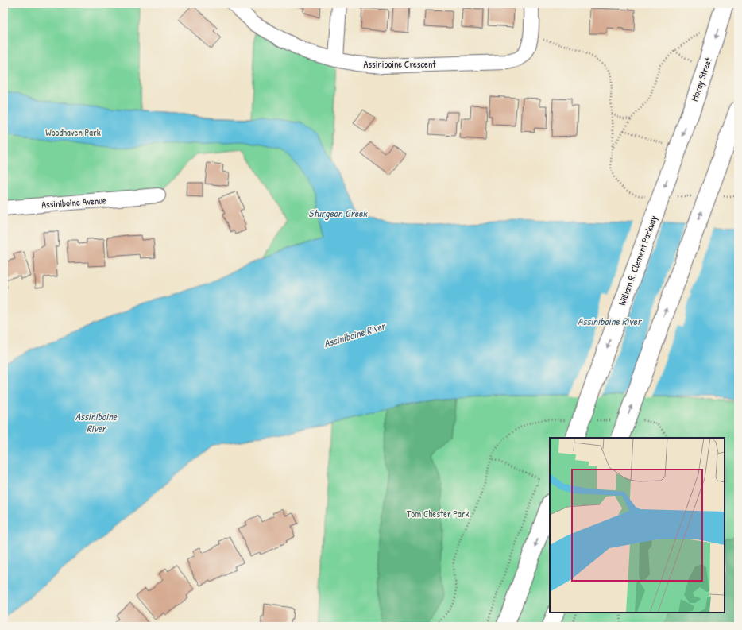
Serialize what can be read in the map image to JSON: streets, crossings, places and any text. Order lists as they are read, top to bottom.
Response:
{
  "streets": {
    "main road": ["Moray Street", "William R. Clement Parkway"],
    "street": ["Assiniboine Crescent", "Assiniboine Avenue"]
  },
  "crossings": [
    ["Moray Street", "William R. Clement Parkway"]
  ],
  "water": ["Sturgeon Creek", "Assiniboine River"],
  "parks": ["Woodhaven Park", "Tom Chester Park"]
}
